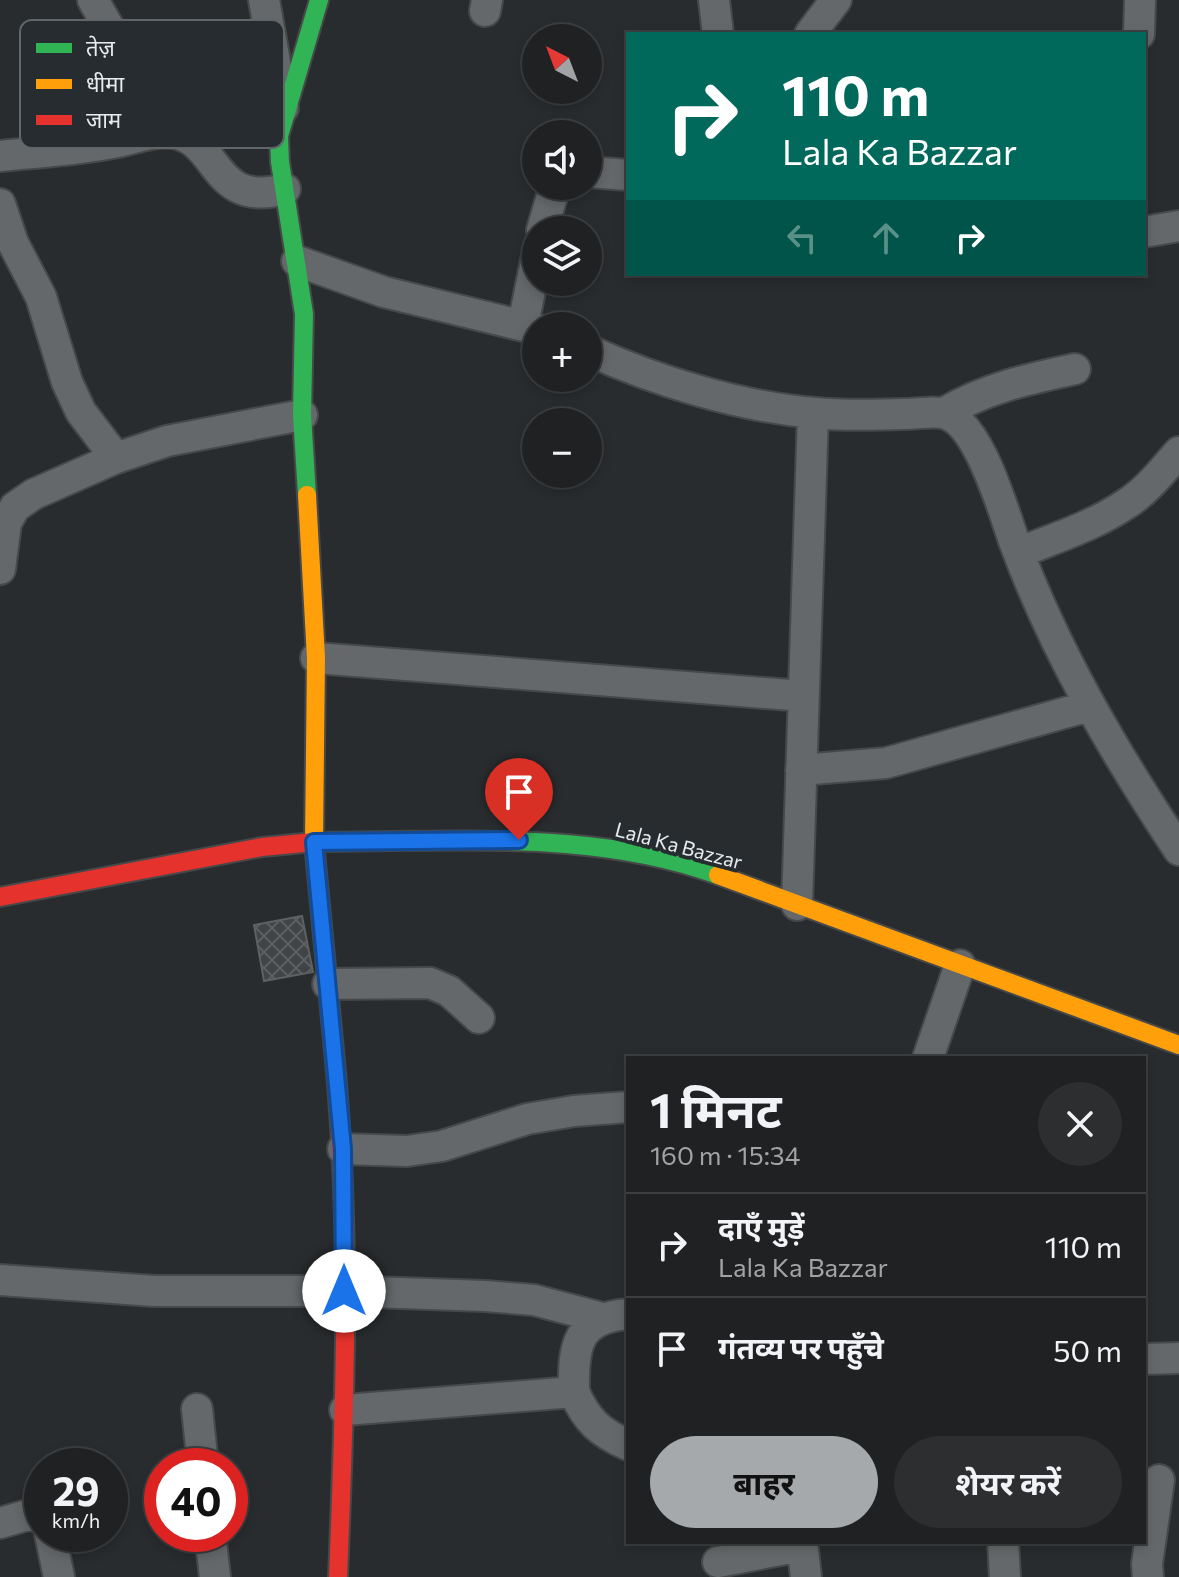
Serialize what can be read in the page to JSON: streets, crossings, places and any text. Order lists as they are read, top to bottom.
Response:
{
  "streets": {
    "street": ["Lala Ka Bazzar"]
  },
  "legend": ["तेज़", "धीमा", "जाम"],
  "north": "top left",
  "page": {
    "map_buttons": ["+", "−"],
    "turn": ["110 m", "Lala Ka Bazzar"],
    "heading": ["1 मिनट", "160 m · 15:34"],
    "list": [
      {
        "name": "दाएँ मुड़ें",
        "note": "Lala Ka Bazzar",
        "value": "110 m"
      },
      {
        "name": "गंतव्य पर पहुँचे",
        "value": "50 m"
      }
    ],
    "buttons": ["बाहर", "शेयर करें"],
    "speed": "29 km/h",
    "limit": "40"
  }
}
